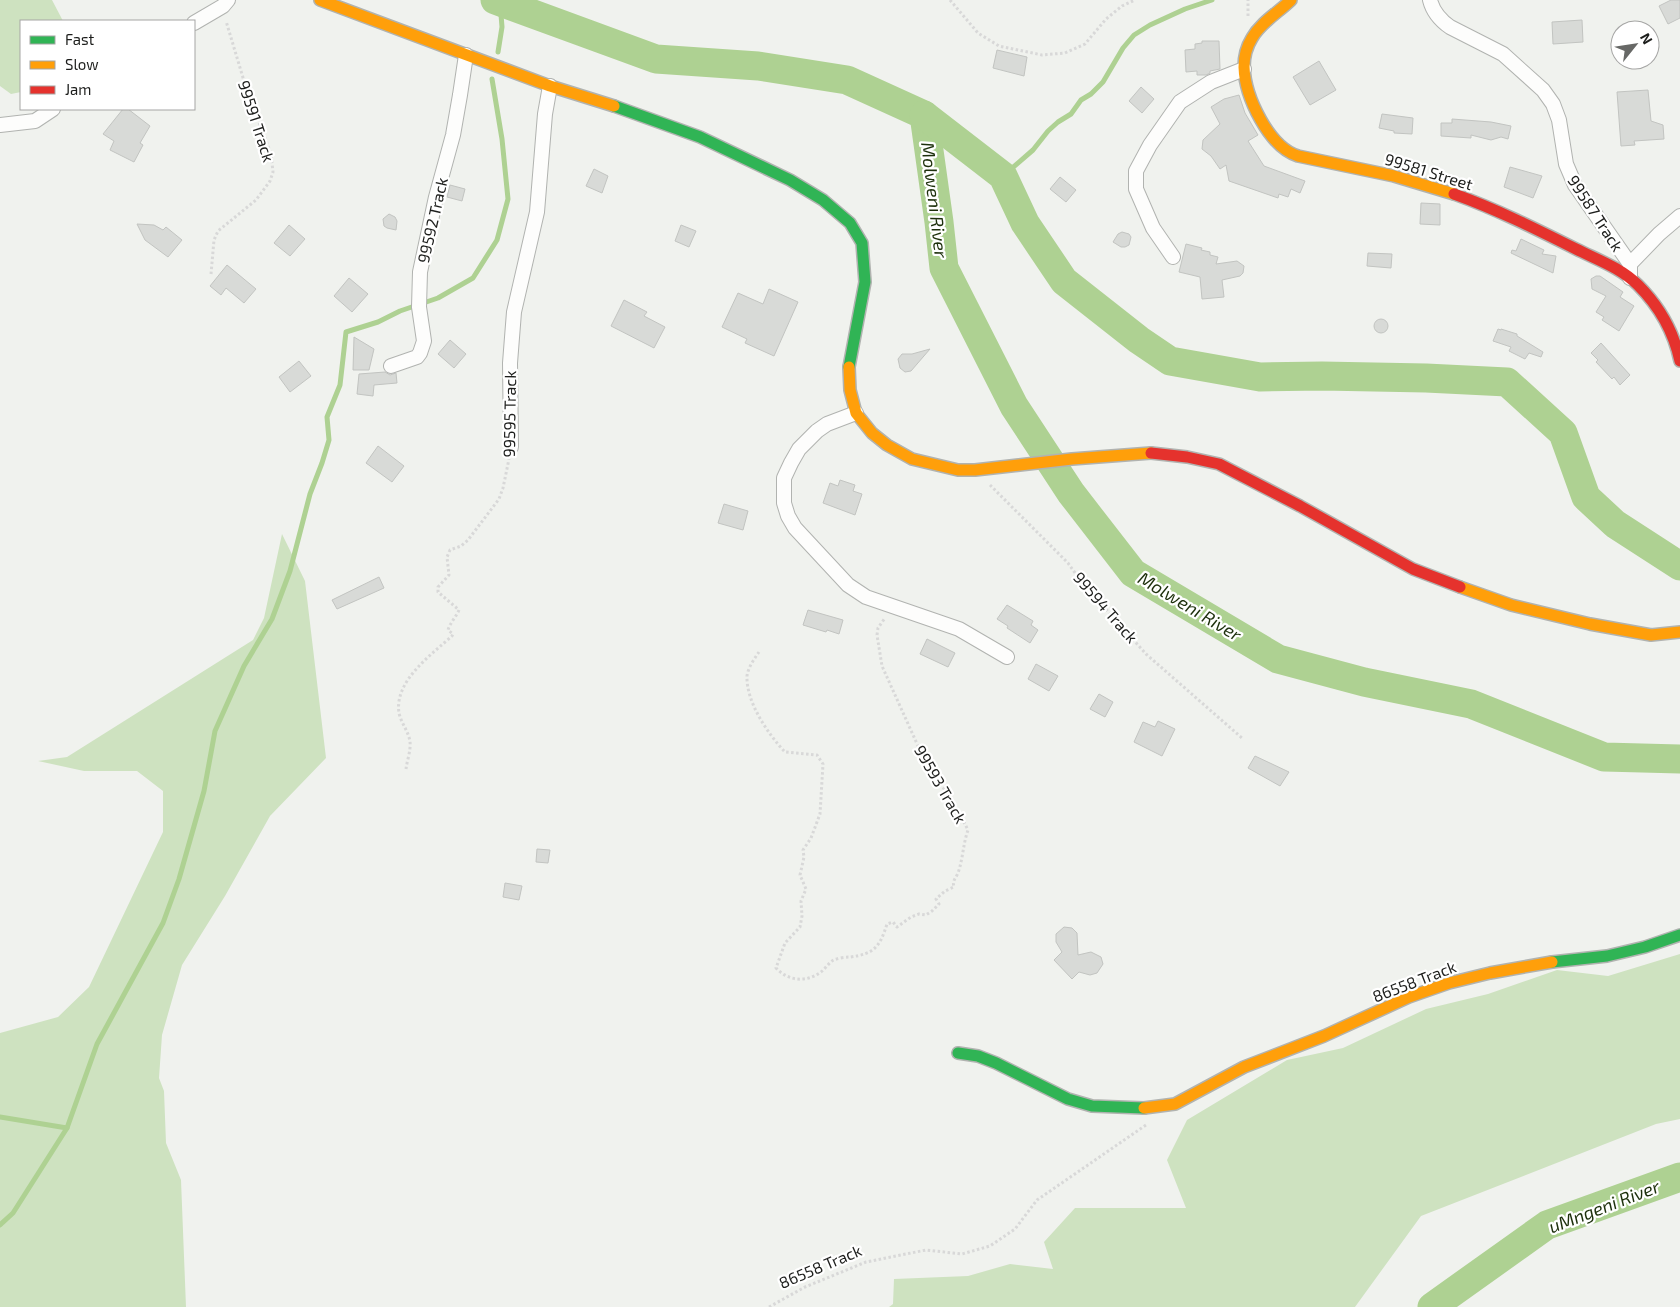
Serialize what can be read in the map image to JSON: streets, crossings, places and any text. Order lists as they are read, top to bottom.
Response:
{
  "streets": {
    "street": [
      "99581 Street",
      "99587 Track",
      "99592 Track",
      "99595 Track",
      "86558 Track"
    ],
    "path": ["99591 Track", "99594 Track", "99593 Track"]
  },
  "crossings": [
    ["99581 Street", "99587 Track"]
  ],
  "water": ["Molweni River", "uMngeni River"],
  "legend": ["Fast", "Slow", "Jam"],
  "north": "top right"
}
